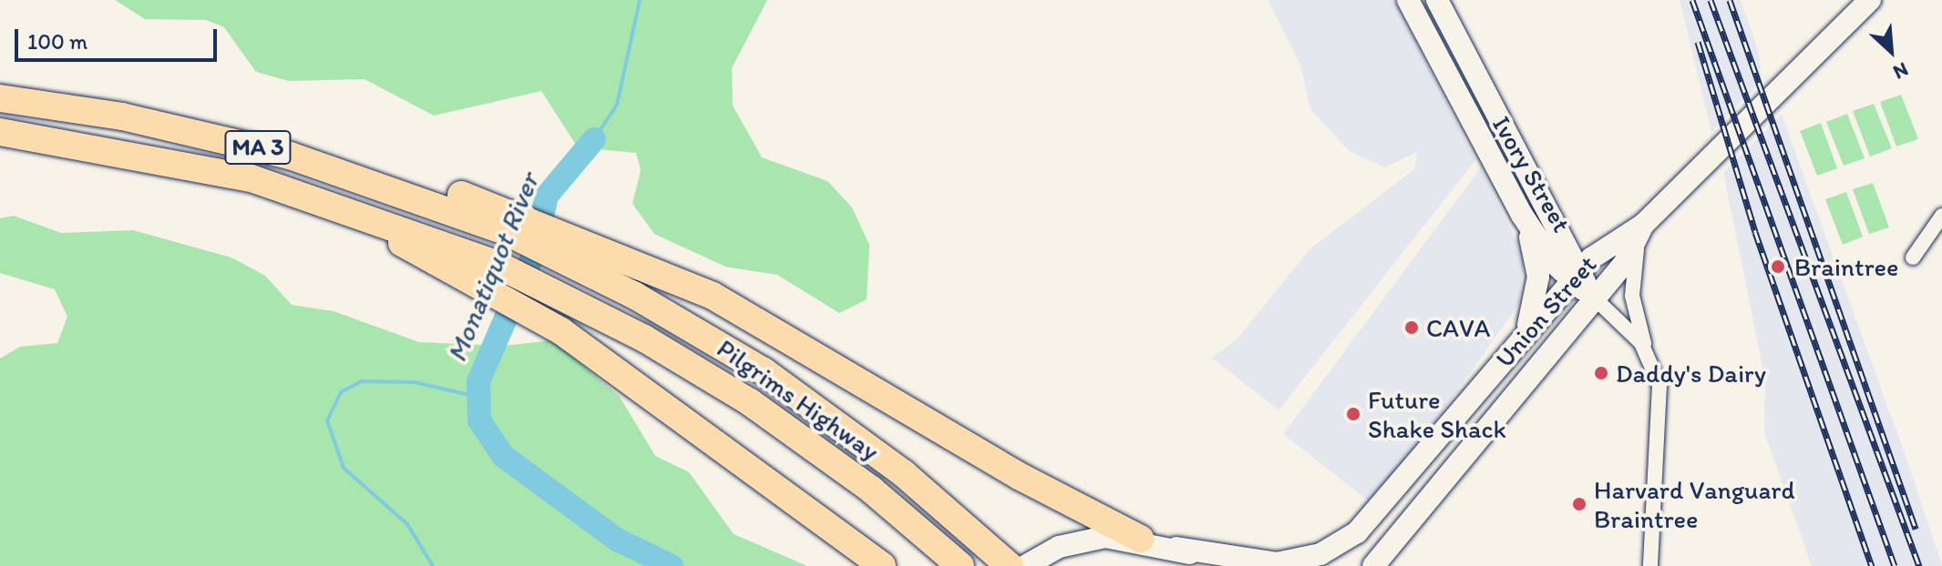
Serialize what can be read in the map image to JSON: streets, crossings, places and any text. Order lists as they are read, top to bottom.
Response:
{
  "streets": {
    "highway": ["MA 3", "Pilgrims Highway"],
    "main road": ["Ivory Street", "Union Street"]
  },
  "crossings": [
    ["MA 3", "Pilgrims Highway"],
    ["Ivory Street", "Union Street"]
  ],
  "water": ["Monatiquot River"],
  "places": [
    "Braintree",
    "CAVA",
    "Daddy's Dairy",
    "Future Shake Shack",
    "Harvard Vanguard Braintree"
  ],
  "scale_bar": "100 m",
  "north": "bottom right"
}
